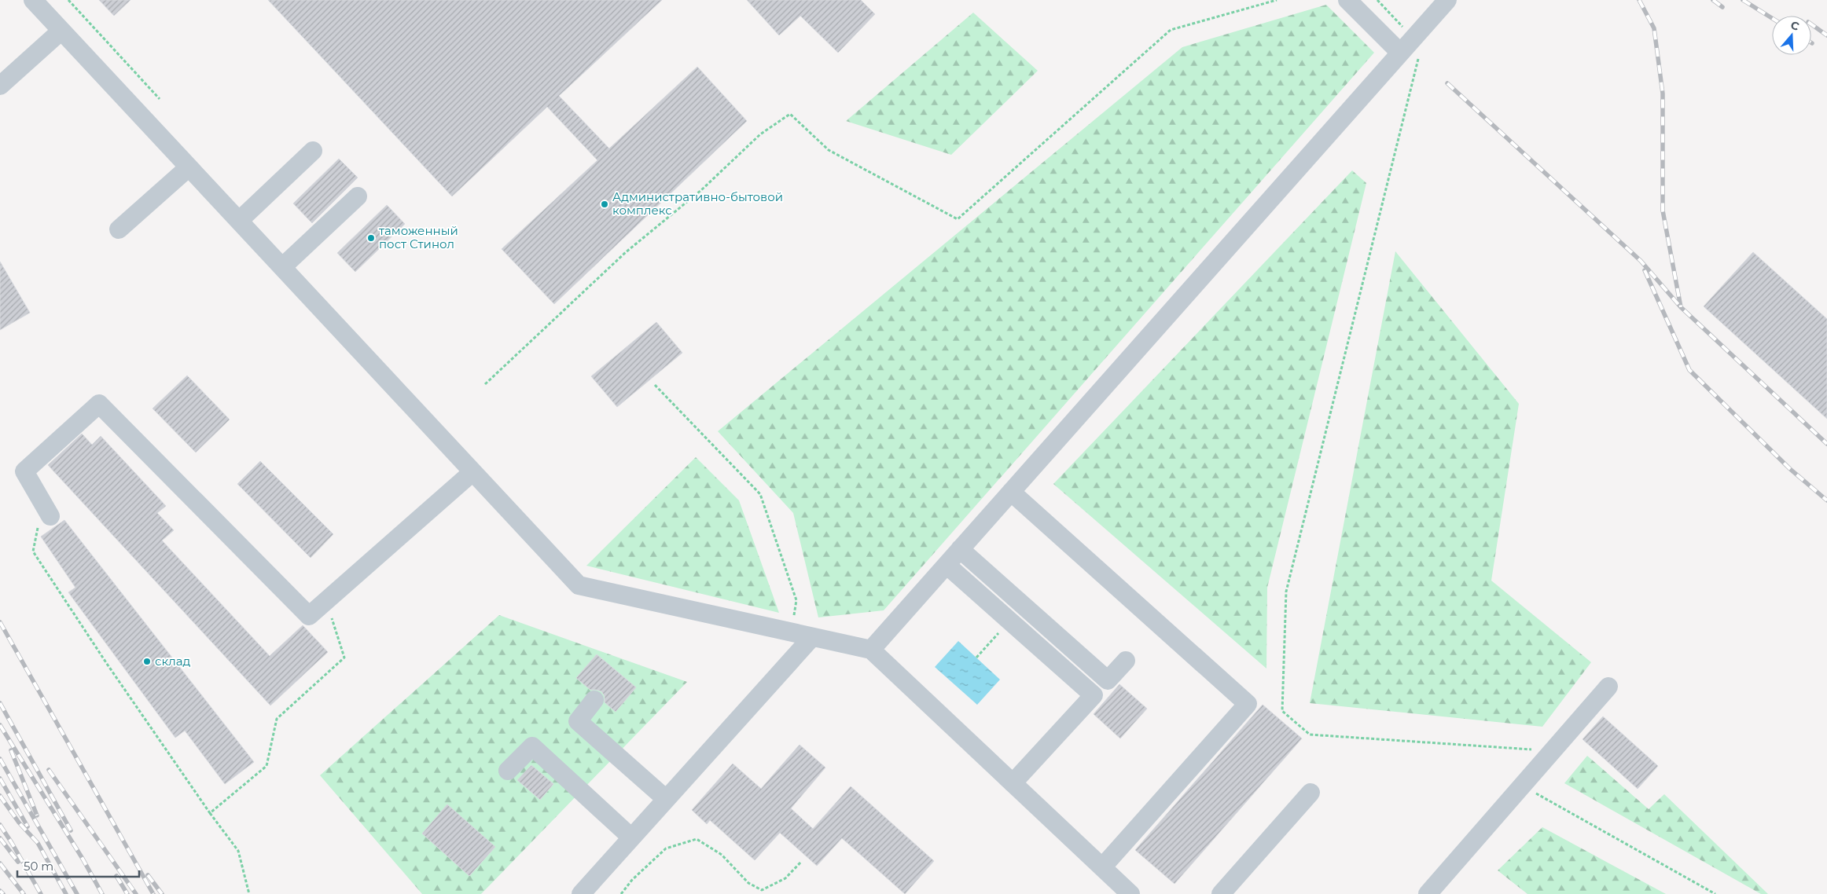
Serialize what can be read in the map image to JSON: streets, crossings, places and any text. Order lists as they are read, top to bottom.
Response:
{
  "places": ["Административно-бытовой комплекс", "таможенный пост Стинол", "склад"],
  "scale_bar": "50 m",
  "north": "top"
}
